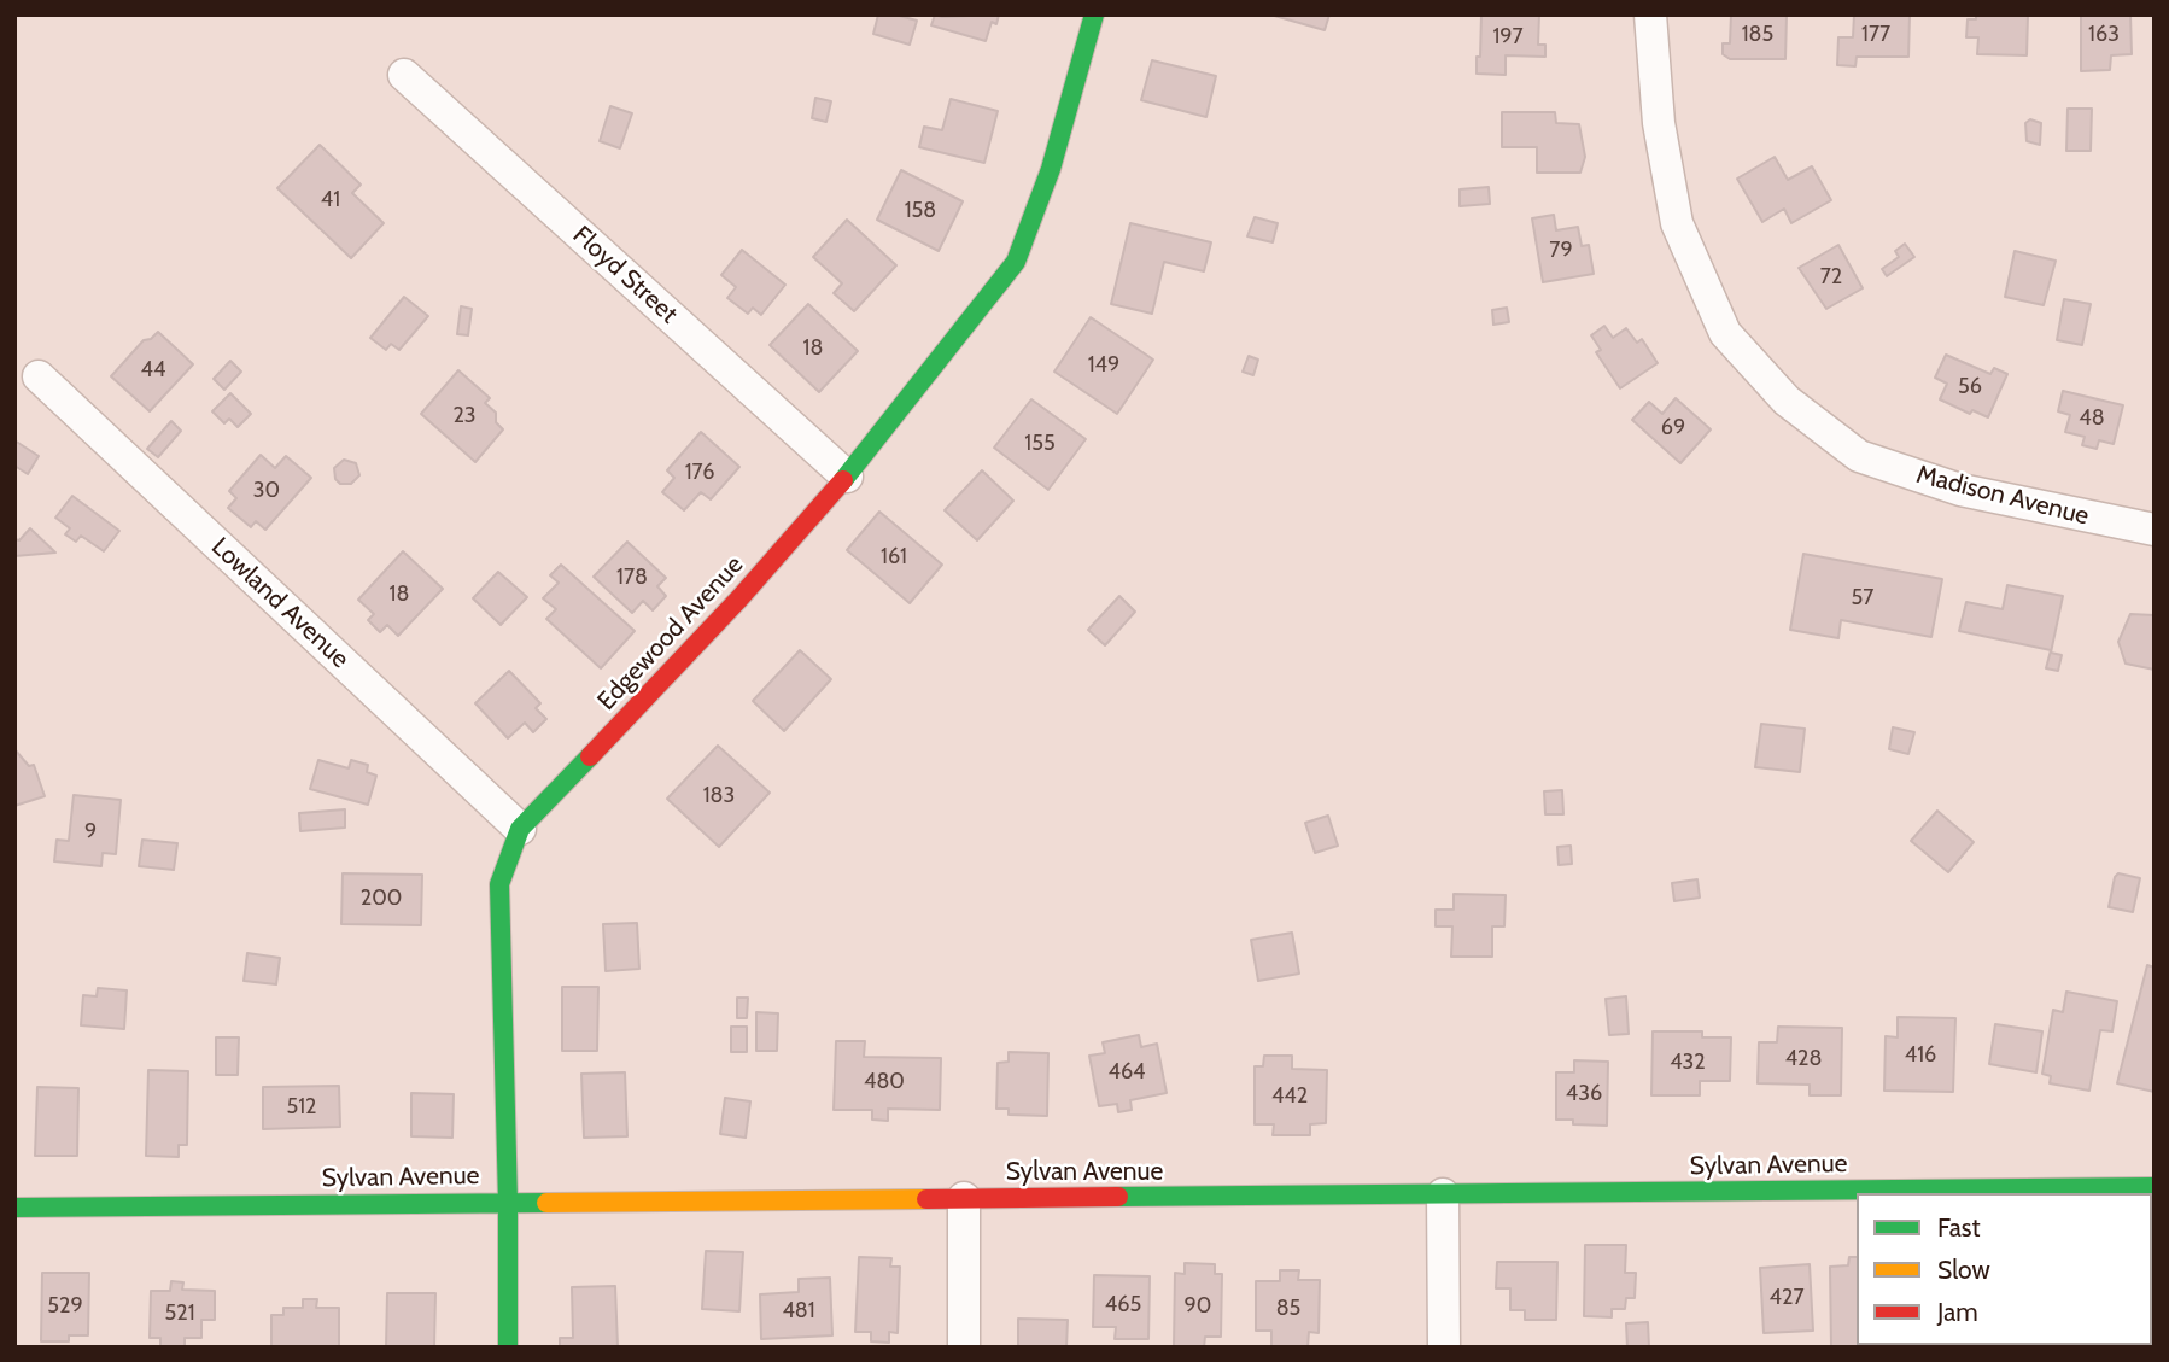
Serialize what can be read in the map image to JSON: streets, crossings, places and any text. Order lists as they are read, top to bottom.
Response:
{
  "streets": {
    "street": [
      "Floyd Street",
      "Madison Avenue",
      "Lowland Avenue",
      "Edgewood Avenue",
      "Sylvan Avenue"
    ]
  },
  "crossings": [
    ["Floyd Street", "Edgewood Avenue"],
    ["Lowland Avenue", "Edgewood Avenue"],
    ["Edgewood Avenue", "Sylvan Avenue"]
  ],
  "house_numbers": [
    "185",
    "177",
    "163",
    "197",
    "41",
    "158",
    "79",
    "72",
    "18",
    "149",
    "44",
    "56",
    "23",
    "48",
    "69",
    "155",
    "176",
    "30",
    "161",
    "178",
    "18",
    "57",
    "183",
    "9",
    "200",
    "416",
    "428",
    "432",
    "464",
    "480",
    "436",
    "442",
    "512",
    "427",
    "465",
    "529",
    "90",
    "85",
    "481",
    "521"
  ],
  "legend": ["Fast", "Slow", "Jam"]
}
